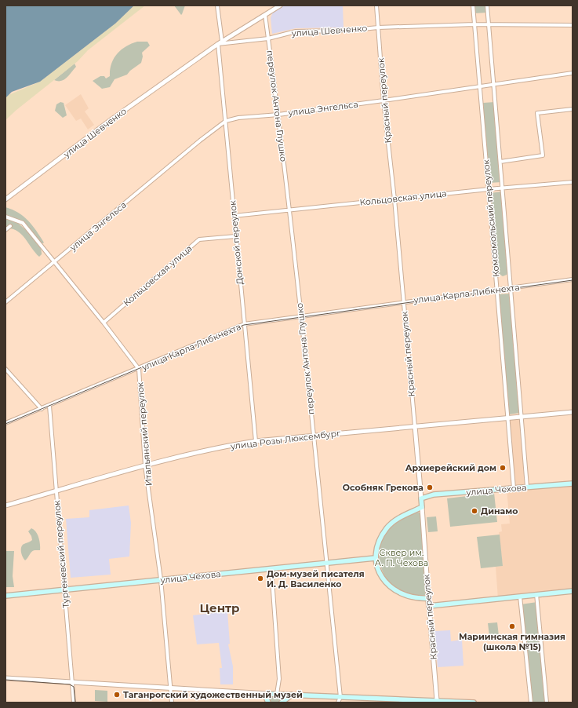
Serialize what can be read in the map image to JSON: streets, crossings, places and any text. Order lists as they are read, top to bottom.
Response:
{
  "streets": {
    "main road": ["Красный переулок", "улица Чехова"],
    "street": [
      "улица Шевченко",
      "переулок Антона Глушко",
      "улица Энгельса",
      "Кольцовская улица",
      "Комсомольский переулок",
      "Донской переулок",
      "улица Карла Либкнехта",
      "Итальянский переулок",
      "улица Розы Люксембург",
      "Тургеневский переулок"
    ]
  },
  "crossings": [
    ["улица Шевченко", "Красный переулок"],
    ["улица Шевченко", "переулок Антона Глушко"],
    ["улица Шевченко", "Комсомольский переулок"],
    ["улица Шевченко", "Донской переулок"],
    ["Красный переулок", "улица Энгельса"],
    ["Красный переулок", "Кольцовская улица"],
    ["Красный переулок", "улица Карла Либкнехта"],
    ["Красный переулок", "улица Розы Люксембург"],
    ["Красный переулок", "улица Чехова"],
    ["переулок Антона Глушко", "улица Энгельса"],
    ["переулок Антона Глушко", "Кольцовская улица"],
    ["переулок Антона Глушко", "улица Карла Либкнехта"],
    ["переулок Антона Глушко", "улица Розы Люксембург"],
    ["переулок Антона Глушко", "улица Чехова"],
    ["улица Энгельса", "Комсомольский переулок"],
    ["улица Энгельса", "Донской переулок"],
    ["Кольцовская улица", "Комсомольский переулок"],
    ["Кольцовская улица", "Донской переулок"],
    ["Комсомольский переулок", "улица Карла Либкнехта"],
    ["Комсомольский переулок", "улица Розы Люксембург"],
    ["Комсомольский переулок", "улица Чехова"],
    ["Донской переулок", "улица Карла Либкнехта"],
    ["Донской переулок", "улица Розы Люксембург"],
    ["улица Карла Либкнехта", "Итальянский переулок"],
    ["улица Карла Либкнехта", "Тургеневский переулок"],
    ["Итальянский переулок", "улица Розы Люксембург"],
    ["Итальянский переулок", "улица Чехова"],
    ["улица Розы Люксембург", "Тургеневский переулок"],
    ["улица Чехова", "Тургеневский переулок"]
  ],
  "districts": ["Центр"],
  "parks": ["Сквер им. А. П. Чехова"],
  "places": [
    "Архиерейский дом",
    "Особняк Грекова",
    "Динамо",
    "Дом-музей писателя И. Д. Василенко",
    "Мариинская гимназия (школа №15)",
    "Таганрогский художественный музей"
  ]
}
